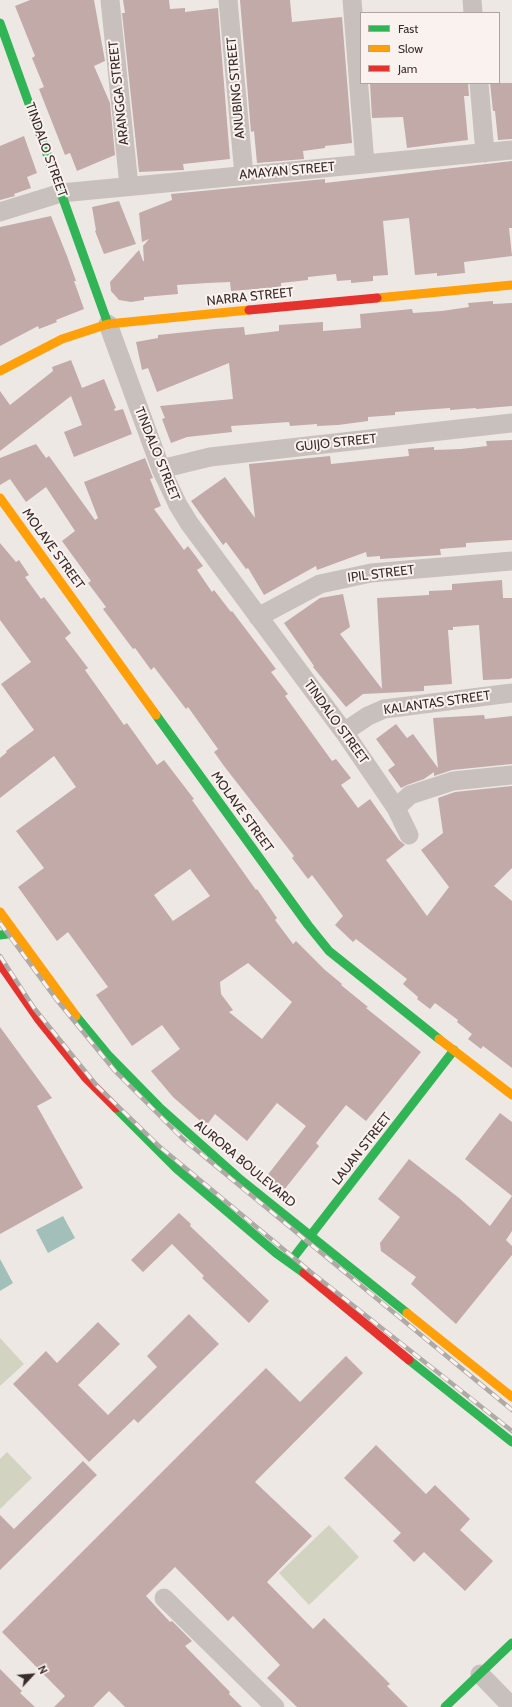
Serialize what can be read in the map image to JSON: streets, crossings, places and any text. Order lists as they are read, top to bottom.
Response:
{
  "streets": {
    "street": [
      "ANUBING STREET",
      "ARANGGA STREET",
      "TINDALO STREET",
      "AMAYAN STREET",
      "NARRA STREET",
      "GUIJO STREET",
      "MOLAVE STREET",
      "IPIL STREET",
      "KALANTAS STREET",
      "LAUAN STREET",
      "AURORA BOULEVARD"
    ]
  },
  "crossings": [
    ["ANUBING STREET", "AMAYAN STREET"],
    ["ARANGGA STREET", "AMAYAN STREET"],
    ["TINDALO STREET", "AMAYAN STREET"],
    ["TINDALO STREET", "NARRA STREET"],
    ["TINDALO STREET", "GUIJO STREET"],
    ["TINDALO STREET", "IPIL STREET"],
    ["TINDALO STREET", "KALANTAS STREET"],
    ["MOLAVE STREET", "LAUAN STREET"],
    ["LAUAN STREET", "AURORA BOULEVARD"]
  ],
  "legend": ["Fast", "Slow", "Jam"],
  "north": "top right"
}
